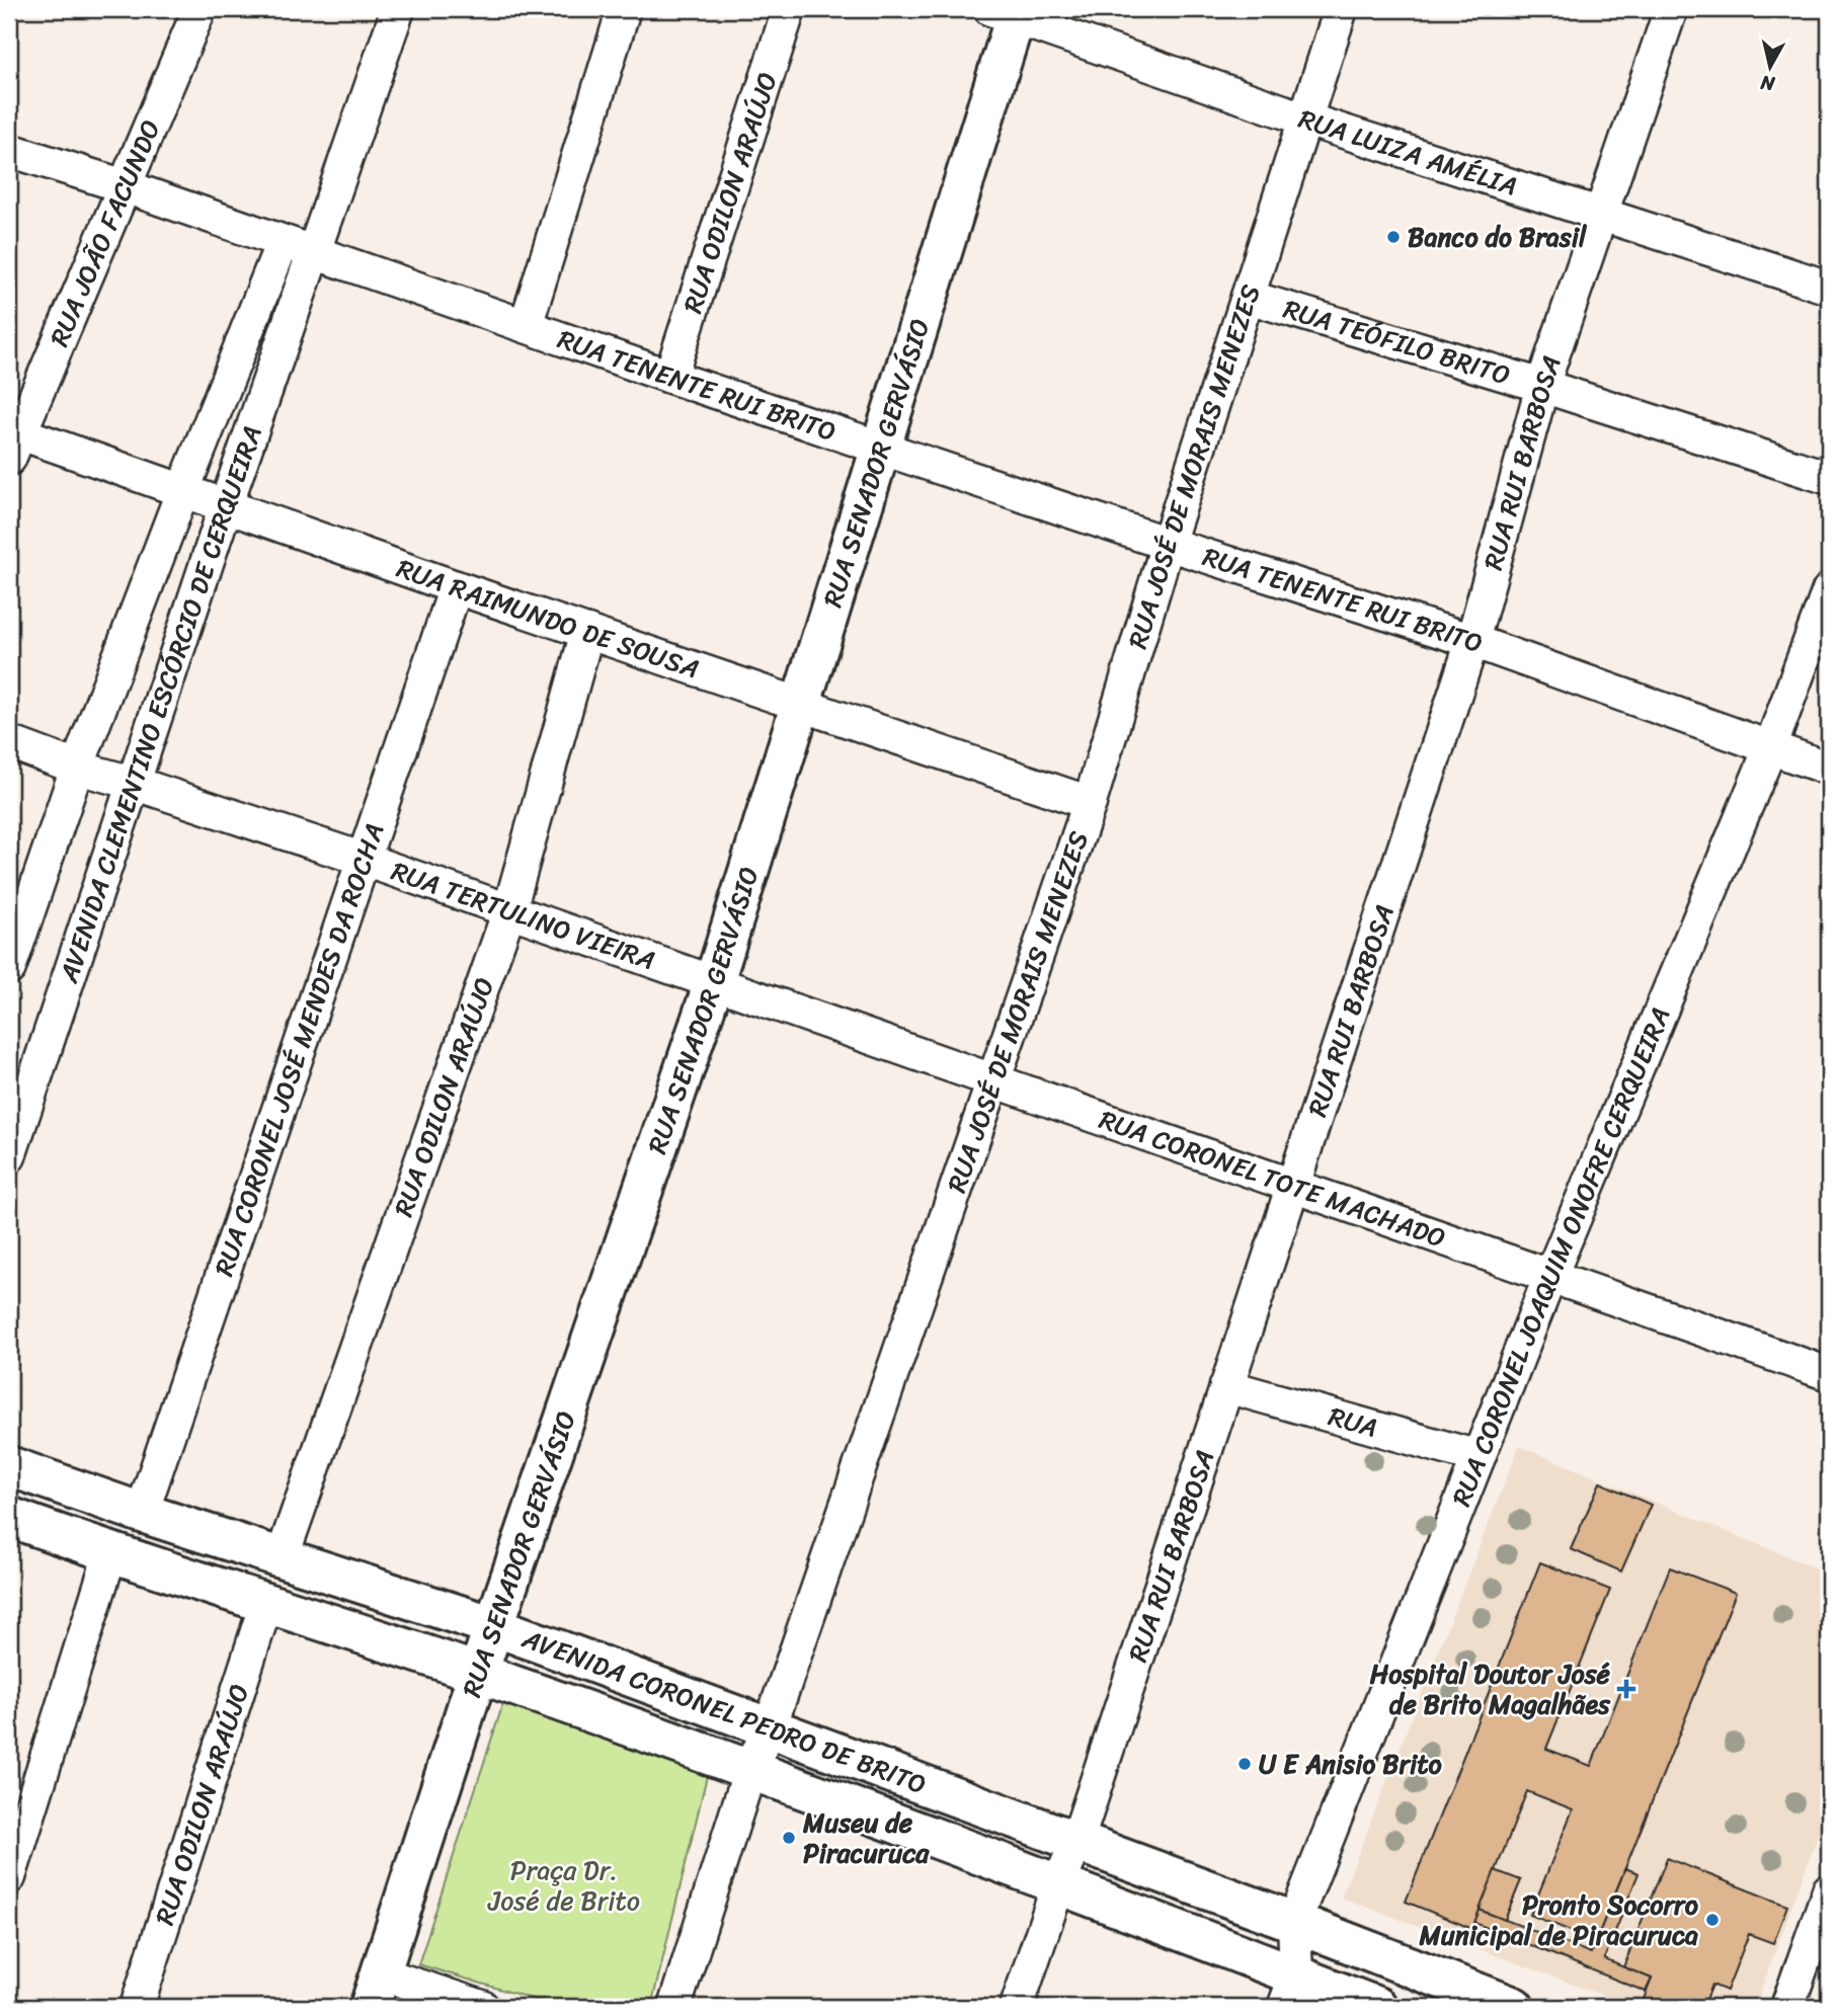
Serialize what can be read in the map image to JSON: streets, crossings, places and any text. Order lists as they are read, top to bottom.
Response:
{
  "streets": {
    "main road": ["RUA SENADOR GERVÁSIO", "AVENIDA CORONEL PEDRO DE BRITO"],
    "street": [
      "RUA LUIZA AMÉLIA",
      "RUA ODILON ARAÚJO",
      "RUA JOÃO FACUNDO",
      "RUA TEÓFILO BRITO",
      "RUA TENENTE RUI BRITO",
      "RUA RUI BARBOSA",
      "RUA JOSÉ DE MORAIS MENEZES",
      "RUA RAIMUNDO DE SOUSA",
      "AVENIDA CLEMENTINO ESCÓRCIO DE CERQUEIRA",
      "RUA TERTULINO VIEIRA",
      "RUA CORONEL JOSÉ MENDES DA ROCHA",
      "RUA CORONEL TOTE MACHADO",
      "RUA CORONEL JOAQUIM ONOFRE CERQUEIRA",
      "RUA"
    ]
  },
  "crossings": [
    ["RUA LUIZA AMÉLIA", "RUA RUI BARBOSA"],
    ["RUA LUIZA AMÉLIA", "RUA SENADOR GERVÁSIO"],
    ["RUA LUIZA AMÉLIA", "RUA JOSÉ DE MORAIS MENEZES"],
    ["RUA ODILON ARAÚJO", "RUA TENENTE RUI BRITO"],
    ["RUA ODILON ARAÚJO", "RUA RAIMUNDO DE SOUSA"],
    ["RUA ODILON ARAÚJO", "RUA TERTULINO VIEIRA"],
    ["RUA ODILON ARAÚJO", "AVENIDA CORONEL PEDRO DE BRITO"],
    ["RUA JOÃO FACUNDO", "RUA TENENTE RUI BRITO"],
    ["RUA JOÃO FACUNDO", "RUA RAIMUNDO DE SOUSA"],
    ["RUA TEÓFILO BRITO", "RUA RUI BARBOSA"],
    ["RUA TEÓFILO BRITO", "RUA JOSÉ DE MORAIS MENEZES"],
    ["RUA TENENTE RUI BRITO", "RUA RUI BARBOSA"],
    ["RUA TENENTE RUI BRITO", "RUA SENADOR GERVÁSIO"],
    ["RUA TENENTE RUI BRITO", "RUA JOSÉ DE MORAIS MENEZES"],
    ["RUA TENENTE RUI BRITO", "AVENIDA CLEMENTINO ESCÓRCIO DE CERQUEIRA"],
    ["RUA TENENTE RUI BRITO", "RUA CORONEL JOAQUIM ONOFRE CERQUEIRA"],
    ["RUA RUI BARBOSA", "RUA CORONEL TOTE MACHADO"],
    ["RUA RUI BARBOSA", "RUA"],
    ["RUA RUI BARBOSA", "AVENIDA CORONEL PEDRO DE BRITO"],
    ["RUA SENADOR GERVÁSIO", "RUA RAIMUNDO DE SOUSA"],
    ["RUA SENADOR GERVÁSIO", "RUA TERTULINO VIEIRA"],
    ["RUA SENADOR GERVÁSIO", "RUA CORONEL TOTE MACHADO"],
    ["RUA SENADOR GERVÁSIO", "AVENIDA CORONEL PEDRO DE BRITO"],
    ["RUA JOSÉ DE MORAIS MENEZES", "RUA RAIMUNDO DE SOUSA"],
    ["RUA JOSÉ DE MORAIS MENEZES", "RUA CORONEL TOTE MACHADO"],
    ["RUA JOSÉ DE MORAIS MENEZES", "AVENIDA CORONEL PEDRO DE BRITO"],
    ["RUA RAIMUNDO DE SOUSA", "AVENIDA CLEMENTINO ESCÓRCIO DE CERQUEIRA"],
    ["RUA RAIMUNDO DE SOUSA", "RUA CORONEL JOSÉ MENDES DA ROCHA"],
    ["AVENIDA CLEMENTINO ESCÓRCIO DE CERQUEIRA", "RUA TERTULINO VIEIRA"],
    ["RUA TERTULINO VIEIRA", "RUA CORONEL JOSÉ MENDES DA ROCHA"],
    ["RUA TERTULINO VIEIRA", "RUA CORONEL TOTE MACHADO"],
    ["RUA CORONEL JOSÉ MENDES DA ROCHA", "AVENIDA CORONEL PEDRO DE BRITO"],
    ["RUA CORONEL TOTE MACHADO", "RUA CORONEL JOAQUIM ONOFRE CERQUEIRA"],
    ["RUA CORONEL JOAQUIM ONOFRE CERQUEIRA", "RUA"],
    ["RUA CORONEL JOAQUIM ONOFRE CERQUEIRA", "AVENIDA CORONEL PEDRO DE BRITO"]
  ],
  "parks": ["Praça Dr. José de Brito"],
  "places": {
    "other": [
      "Banco do Brasil",
      "U E Anisio Brito",
      "Museu de Piracuruca",
      "Pronto Socorro Municipal de Piracuruca"
    ],
    "health": ["Hospital Doutor José de Brito Magalhães"]
  },
  "north": "bottom"
}
